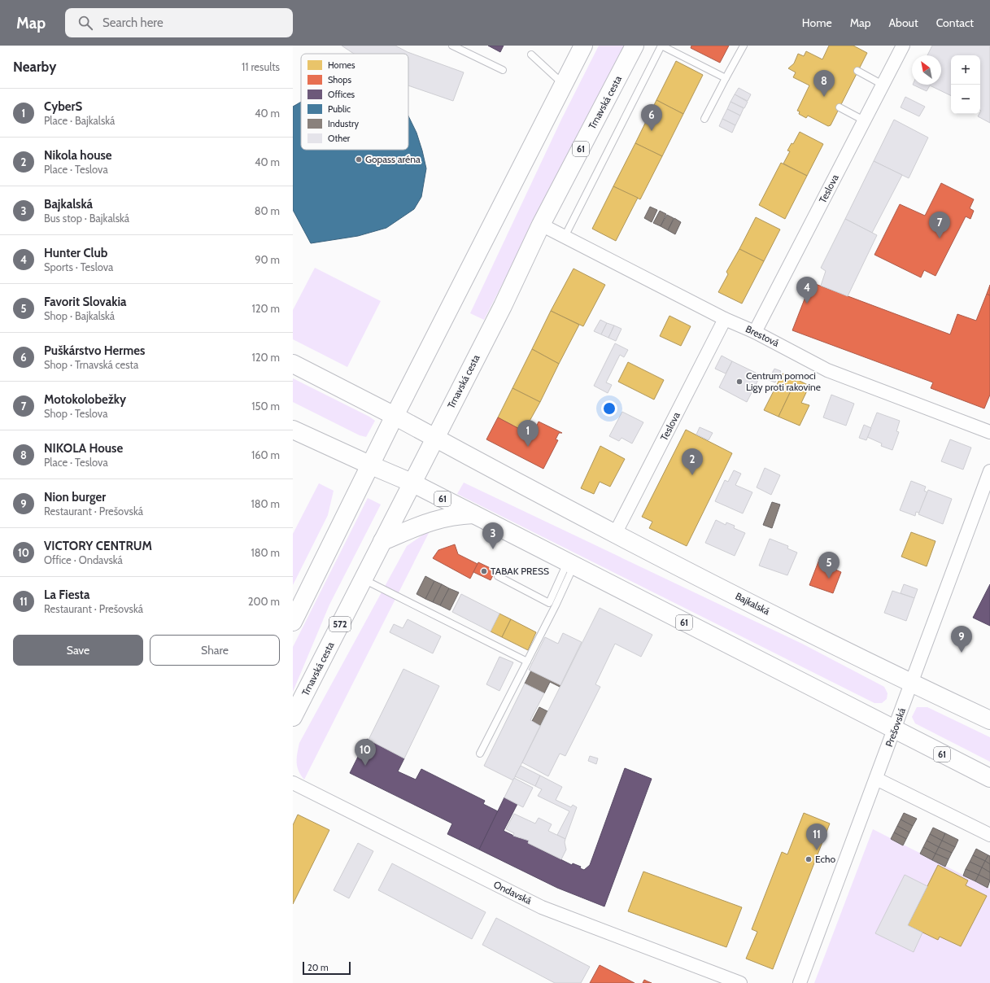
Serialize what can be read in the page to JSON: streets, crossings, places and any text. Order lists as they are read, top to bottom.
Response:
{
  "streets": {
    "main road": [
      "Trnavská cesta",
      "61",
      "Bajkalská",
      "572"
    ],
    "street": [
      "Teslova",
      "Brestová",
      "Prešovská",
      "Ondavská"
    ]
  },
  "crossings": [
    ["Trnavská cesta", "61"],
    ["Trnavská cesta", "Brestová"],
    ["Trnavská cesta", "Bajkalská"],
    ["61", "Prešovská"],
    ["Teslova", "Brestová"],
    ["Teslova", "Bajkalská"],
    ["Bajkalská", "Prešovská"]
  ],
  "places": [
    "Gopass aréna",
    "Centrum pomoci Ligy proti rakovine",
    "TABAK PRESS",
    "Echo"
  ],
  "legend": [
    "Homes",
    "Shops",
    "Offices",
    "Public",
    "Industry",
    "Other"
  ],
  "scale_bar": "20 m",
  "north": "top left",
  "page": {
    "header": "Map",
    "search": "Search here",
    "nav": [
      "Home",
      "Map",
      "About",
      "Contact"
    ],
    "heading": ["Nearby", "11 results"],
    "map_buttons": ["+", "−"],
    "pins": [
      "8",
      "6",
      "7",
      "4",
      "1",
      "2",
      "3",
      "5",
      "9",
      "10",
      "11"
    ],
    "list": [
      {
        "mark": "1",
        "name": "CyberS",
        "note": "Place · Bajkalská",
        "value": "40 m"
      },
      {
        "mark": "2",
        "name": "Nikola house",
        "note": "Place · Teslova",
        "value": "40 m"
      },
      {
        "mark": "3",
        "name": "Bajkalská",
        "note": "Bus stop · Bajkalská",
        "value": "80 m"
      },
      {
        "mark": "4",
        "name": "Hunter Club",
        "note": "Sports · Teslova",
        "value": "90 m"
      },
      {
        "mark": "5",
        "name": "Favorit Slovakia",
        "note": "Shop · Bajkalská",
        "value": "120 m"
      },
      {
        "mark": "6",
        "name": "Puškárstvo Hermes",
        "note": "Shop · Trnavská cesta",
        "value": "120 m"
      },
      {
        "mark": "7",
        "name": "Motokolobežky",
        "note": "Shop · Teslova",
        "value": "150 m"
      },
      {
        "mark": "8",
        "name": "NIKOLA House",
        "note": "Place · Teslova",
        "value": "160 m"
      },
      {
        "mark": "9",
        "name": "Nion burger",
        "note": "Restaurant · Prešovská",
        "value": "180 m"
      },
      {
        "mark": "10",
        "name": "VICTORY CENTRUM",
        "note": "Office · Ondavská",
        "value": "180 m"
      },
      {
        "mark": "11",
        "name": "La Fiesta",
        "note": "Restaurant · Prešovská",
        "value": "200 m"
      }
    ],
    "buttons": ["Save", "Share"],
    "scale": "20 m"
  }
}
